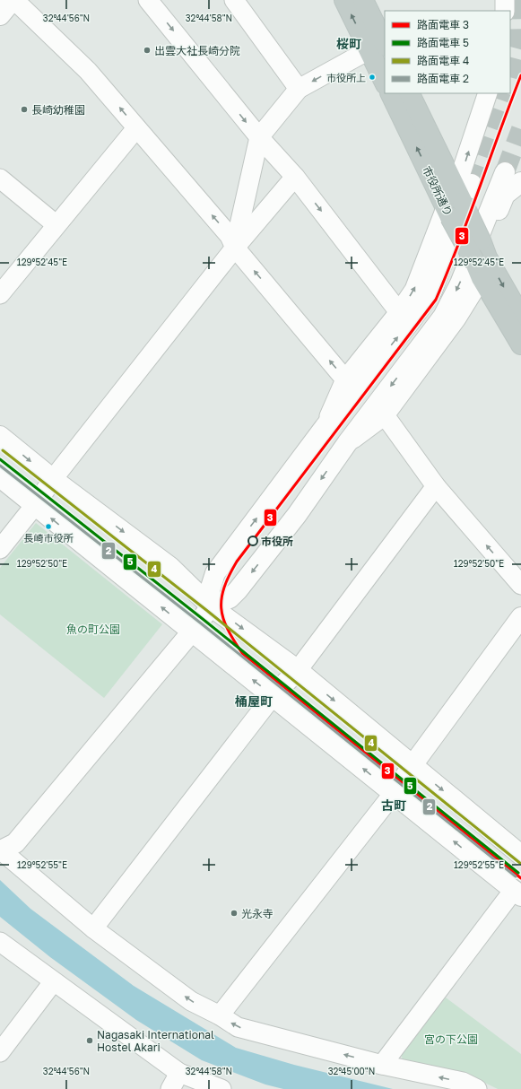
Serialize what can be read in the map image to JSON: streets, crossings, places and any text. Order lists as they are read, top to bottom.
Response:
{
  "streets": {
    "highway": ["市役所通り"]
  },
  "districts": ["桜町", "桶屋町", "古町"],
  "parks": ["魚の町公園", "宮の下公園"],
  "places": [
    "出雲大社長崎分院",
    "市役所上",
    "長崎幼稚園",
    "長崎市役所",
    "市役所",
    "光永寺",
    "Nagasaki International Hostel Akari"
  ],
  "lines": [
    "tram line 3",
    "tram line 4",
    "tram line 5",
    "tram line 2"
  ],
  "legend": [
    "路面電車 3",
    "路面電車 5",
    "路面電車 4",
    "路面電車 2"
  ],
  "coordinates": [
    "32°44'56\"N",
    "32°44'58\"N",
    "129°52'45\"E",
    "129°52'50\"E",
    "129°52'55\"E",
    "32°45'00\"N"
  ]
}
